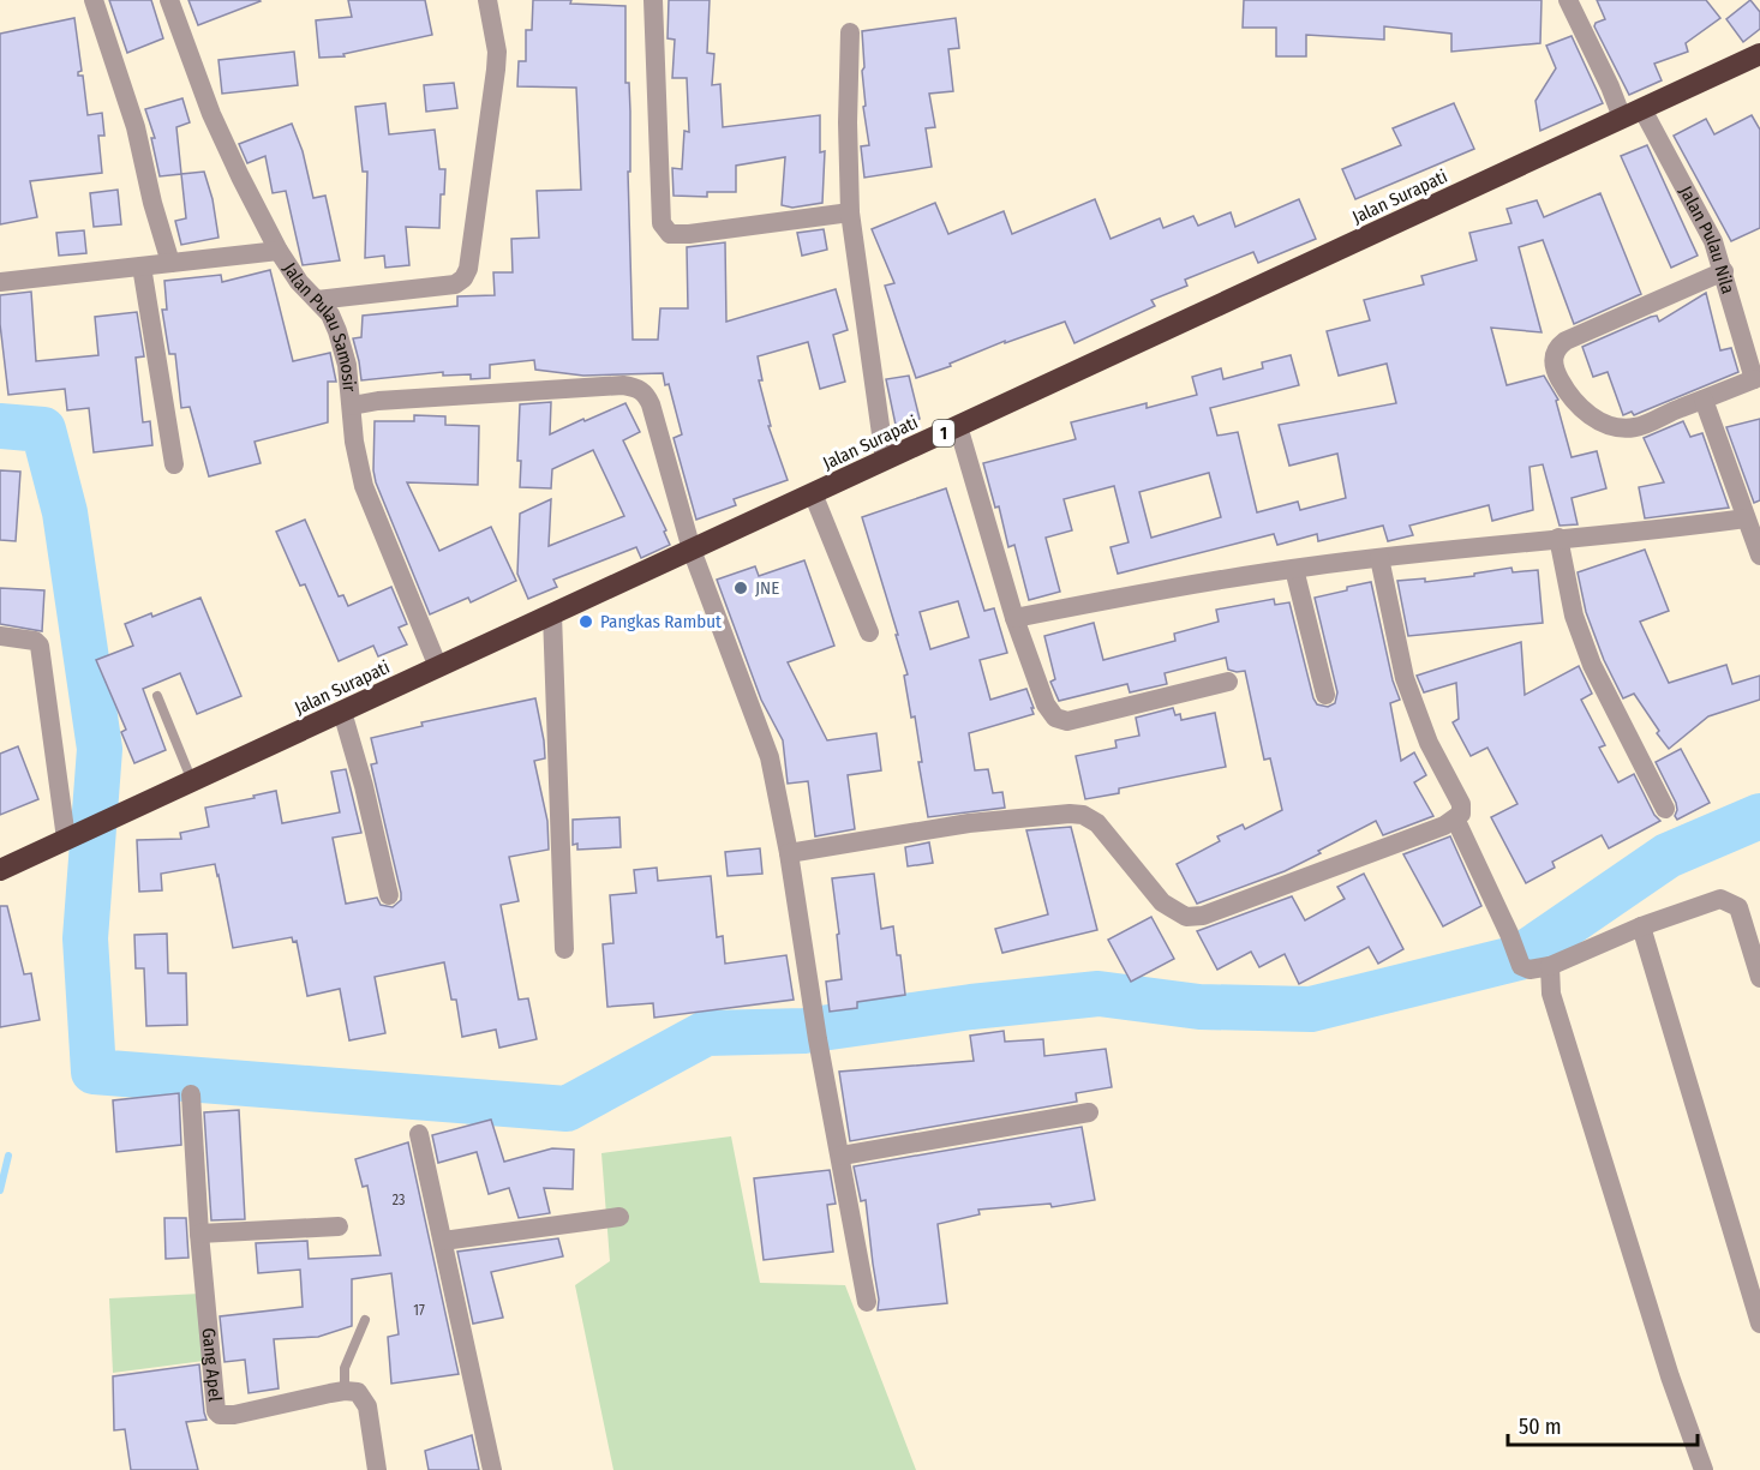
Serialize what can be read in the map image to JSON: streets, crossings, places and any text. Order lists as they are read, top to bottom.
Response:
{
  "streets": {
    "highway": ["Jalan Surapati", "1"],
    "street": ["Jalan Pulau Nila", "Jalan Pulau Samosir", "Gang Apel"]
  },
  "crossings": [
    ["Jalan Surapati", "Jalan Pulau Nila"],
    ["Jalan Surapati", "Jalan Pulau Samosir"]
  ],
  "places": ["JNE", "Pangkas Rambut"],
  "house_numbers": ["23", "17"],
  "scale_bar": "50 m"
}
